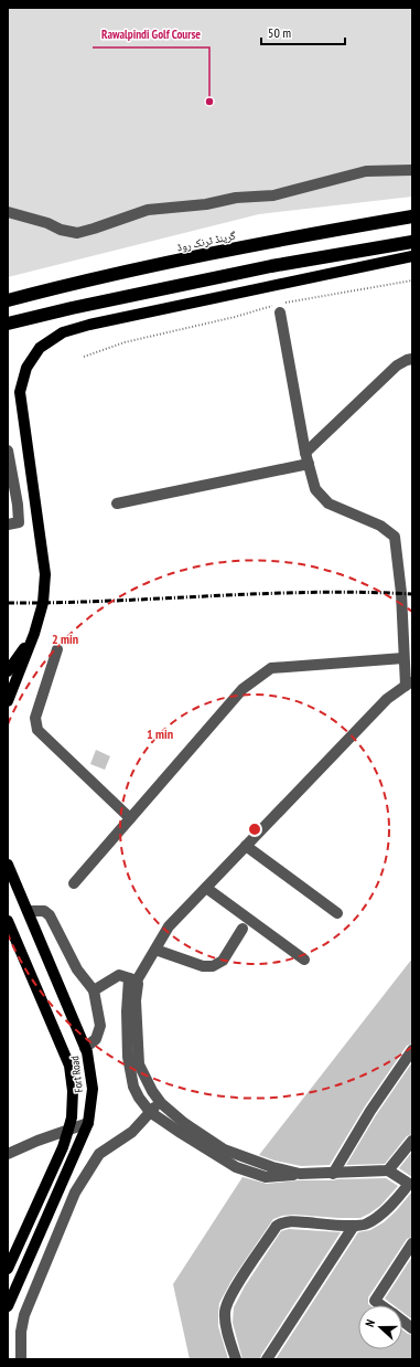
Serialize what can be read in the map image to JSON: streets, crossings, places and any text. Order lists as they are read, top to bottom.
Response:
{
  "streets": {
    "highway": ["گرینڈ ٹرنک روڈ"],
    "main road": ["Fort Road"]
  },
  "places": ["Rawalpindi Golf Course"],
  "scale_bar": "50 m",
  "north": "left",
  "rings": ["2 min", "1 min"]
}
